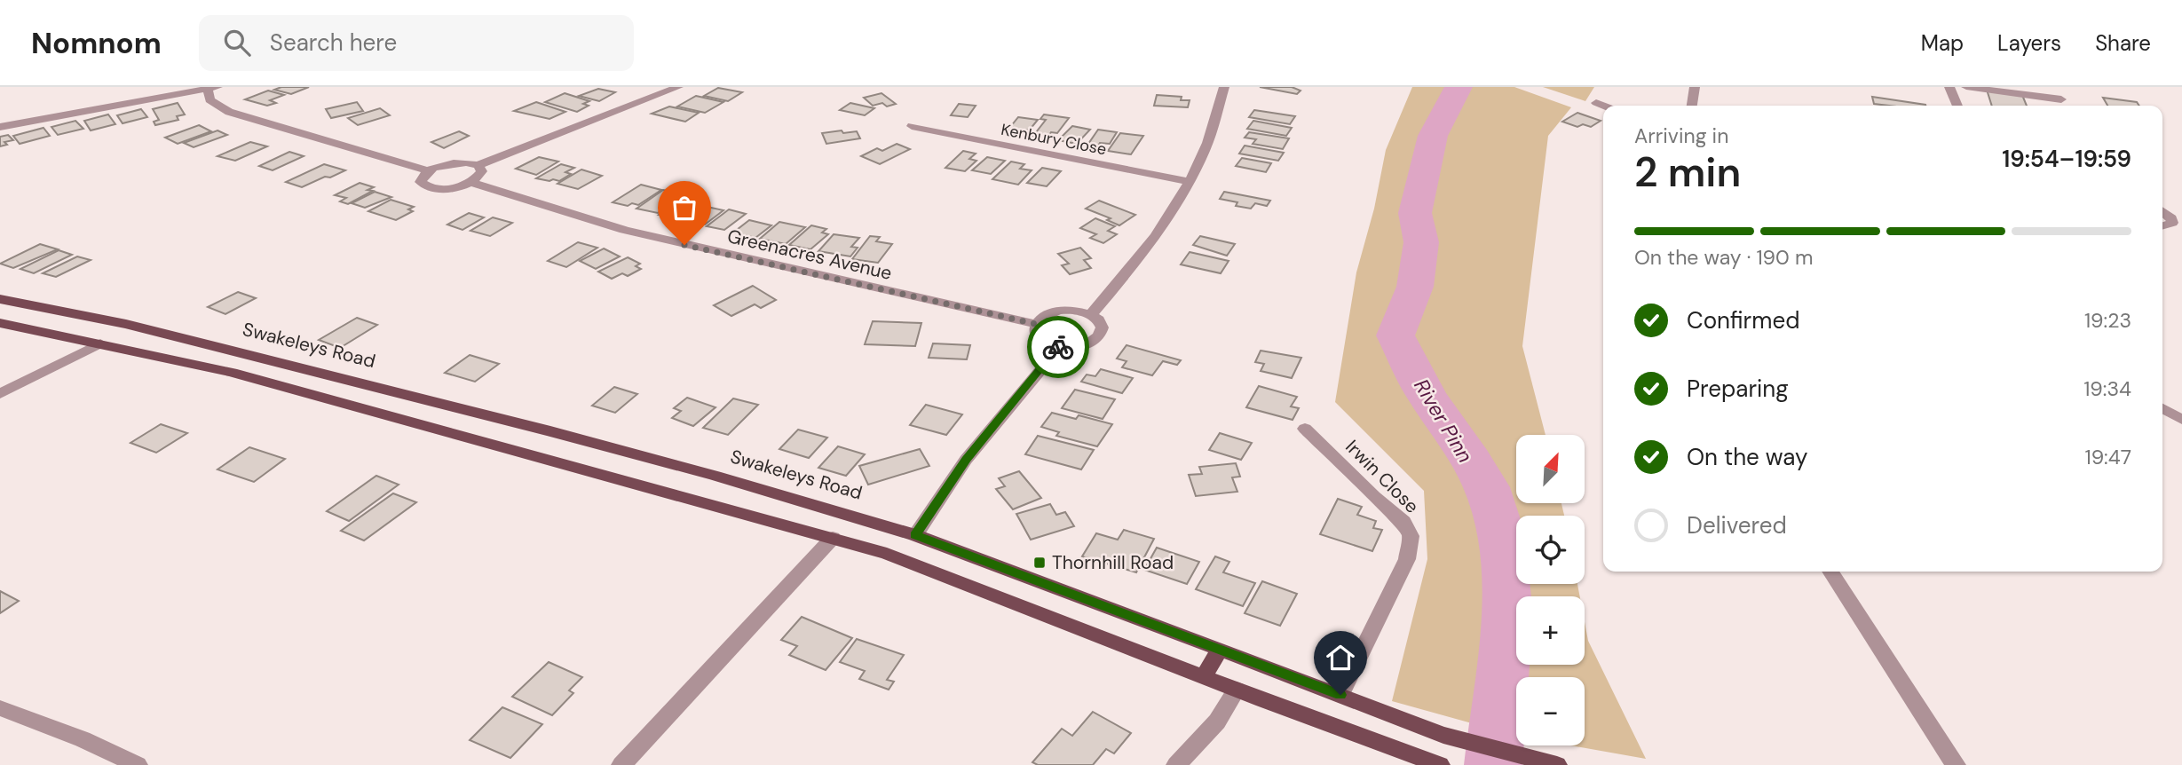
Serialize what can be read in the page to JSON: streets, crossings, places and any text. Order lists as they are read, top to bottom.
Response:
{
  "streets": {
    "main road": ["Swakeleys Road"],
    "street": ["Kenbury Close", "Greenacres Avenue", "Irwin Close"]
  },
  "crossings": [
    ["Swakeleys Road", "Irwin Close"]
  ],
  "water": ["River Pinn"],
  "places": {
    "transit": ["Thornhill Road"]
  },
  "north": "top right",
  "page": {
    "header": "Nomnom",
    "search": "Search here",
    "nav": ["Map", "Layers", "Share"],
    "heading": ["2 min", "Arriving in", "19:54–19:59"],
    "bar": "On the way · 190 m",
    "list": [
      ["Confirmed", "19:23"],
      ["Preparing", "19:34"],
      ["On the way", "19:47"],
      "Delivered"
    ],
    "map_buttons": ["+", "−"]
  }
}
